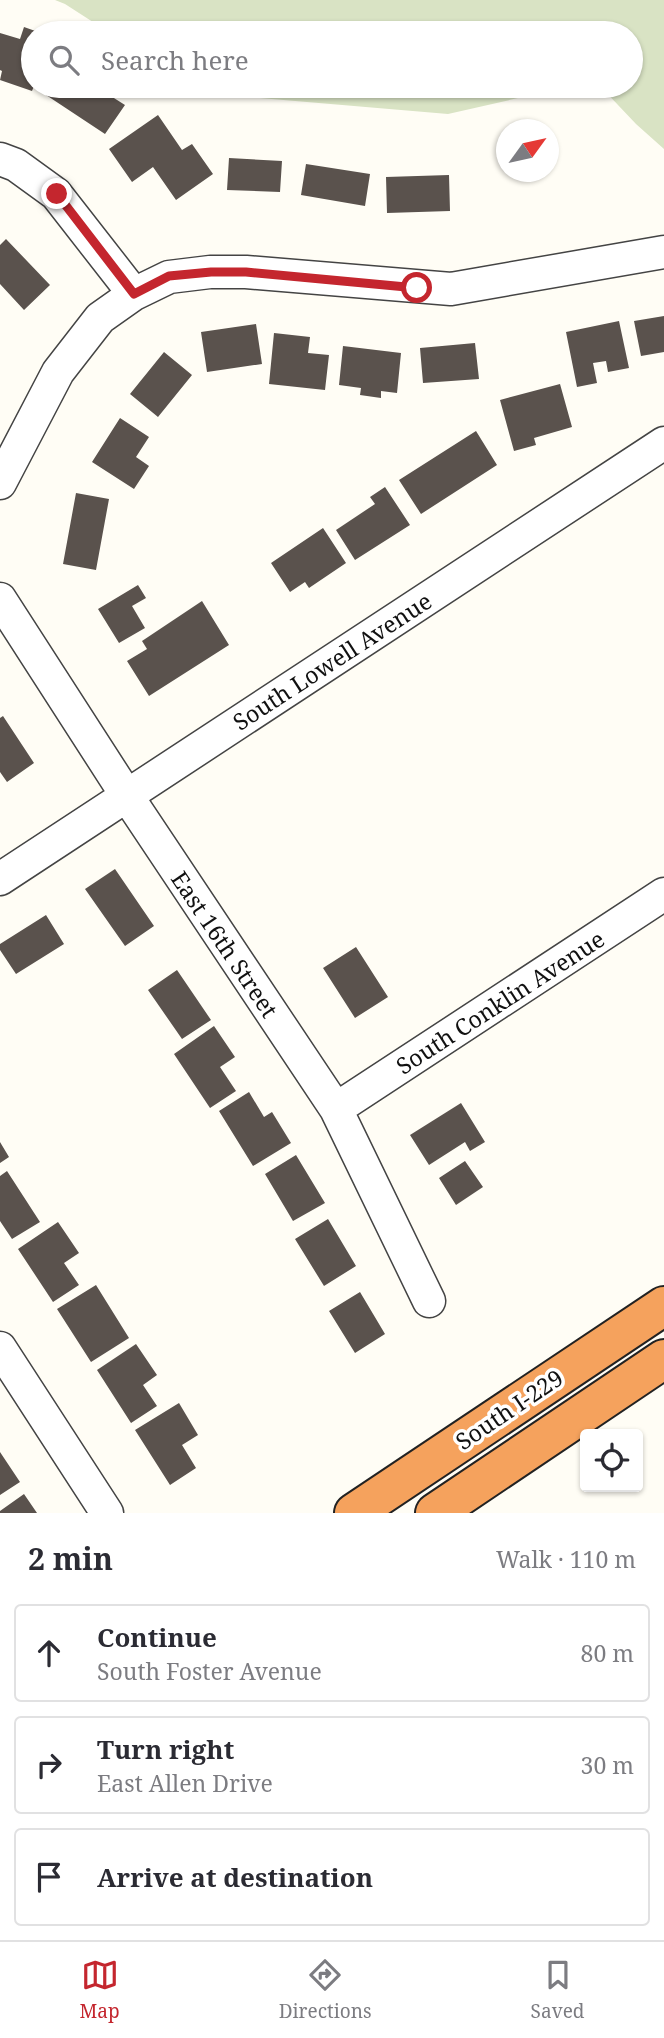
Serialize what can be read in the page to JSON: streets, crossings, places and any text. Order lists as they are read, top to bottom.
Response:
{
  "streets": {
    "highway": ["South I-229"],
    "street": ["South Lowell Avenue", "East 16th Street", "South Conklin Avenue"]
  },
  "crossings": [
    ["South Lowell Avenue", "East 16th Street"],
    ["East 16th Street", "South Conklin Avenue"]
  ],
  "north": "top right",
  "page": {
    "search": "Search here",
    "heading": ["2 min", "Walk · 110 m"],
    "list": [
      ["Continue", "South Foster Avenue", "80 m"],
      ["Turn right", "East Allen Drive", "30 m"],
      "Arrive at destination"
    ],
    "nav": ["Map", "Directions", "Saved"]
  }
}
